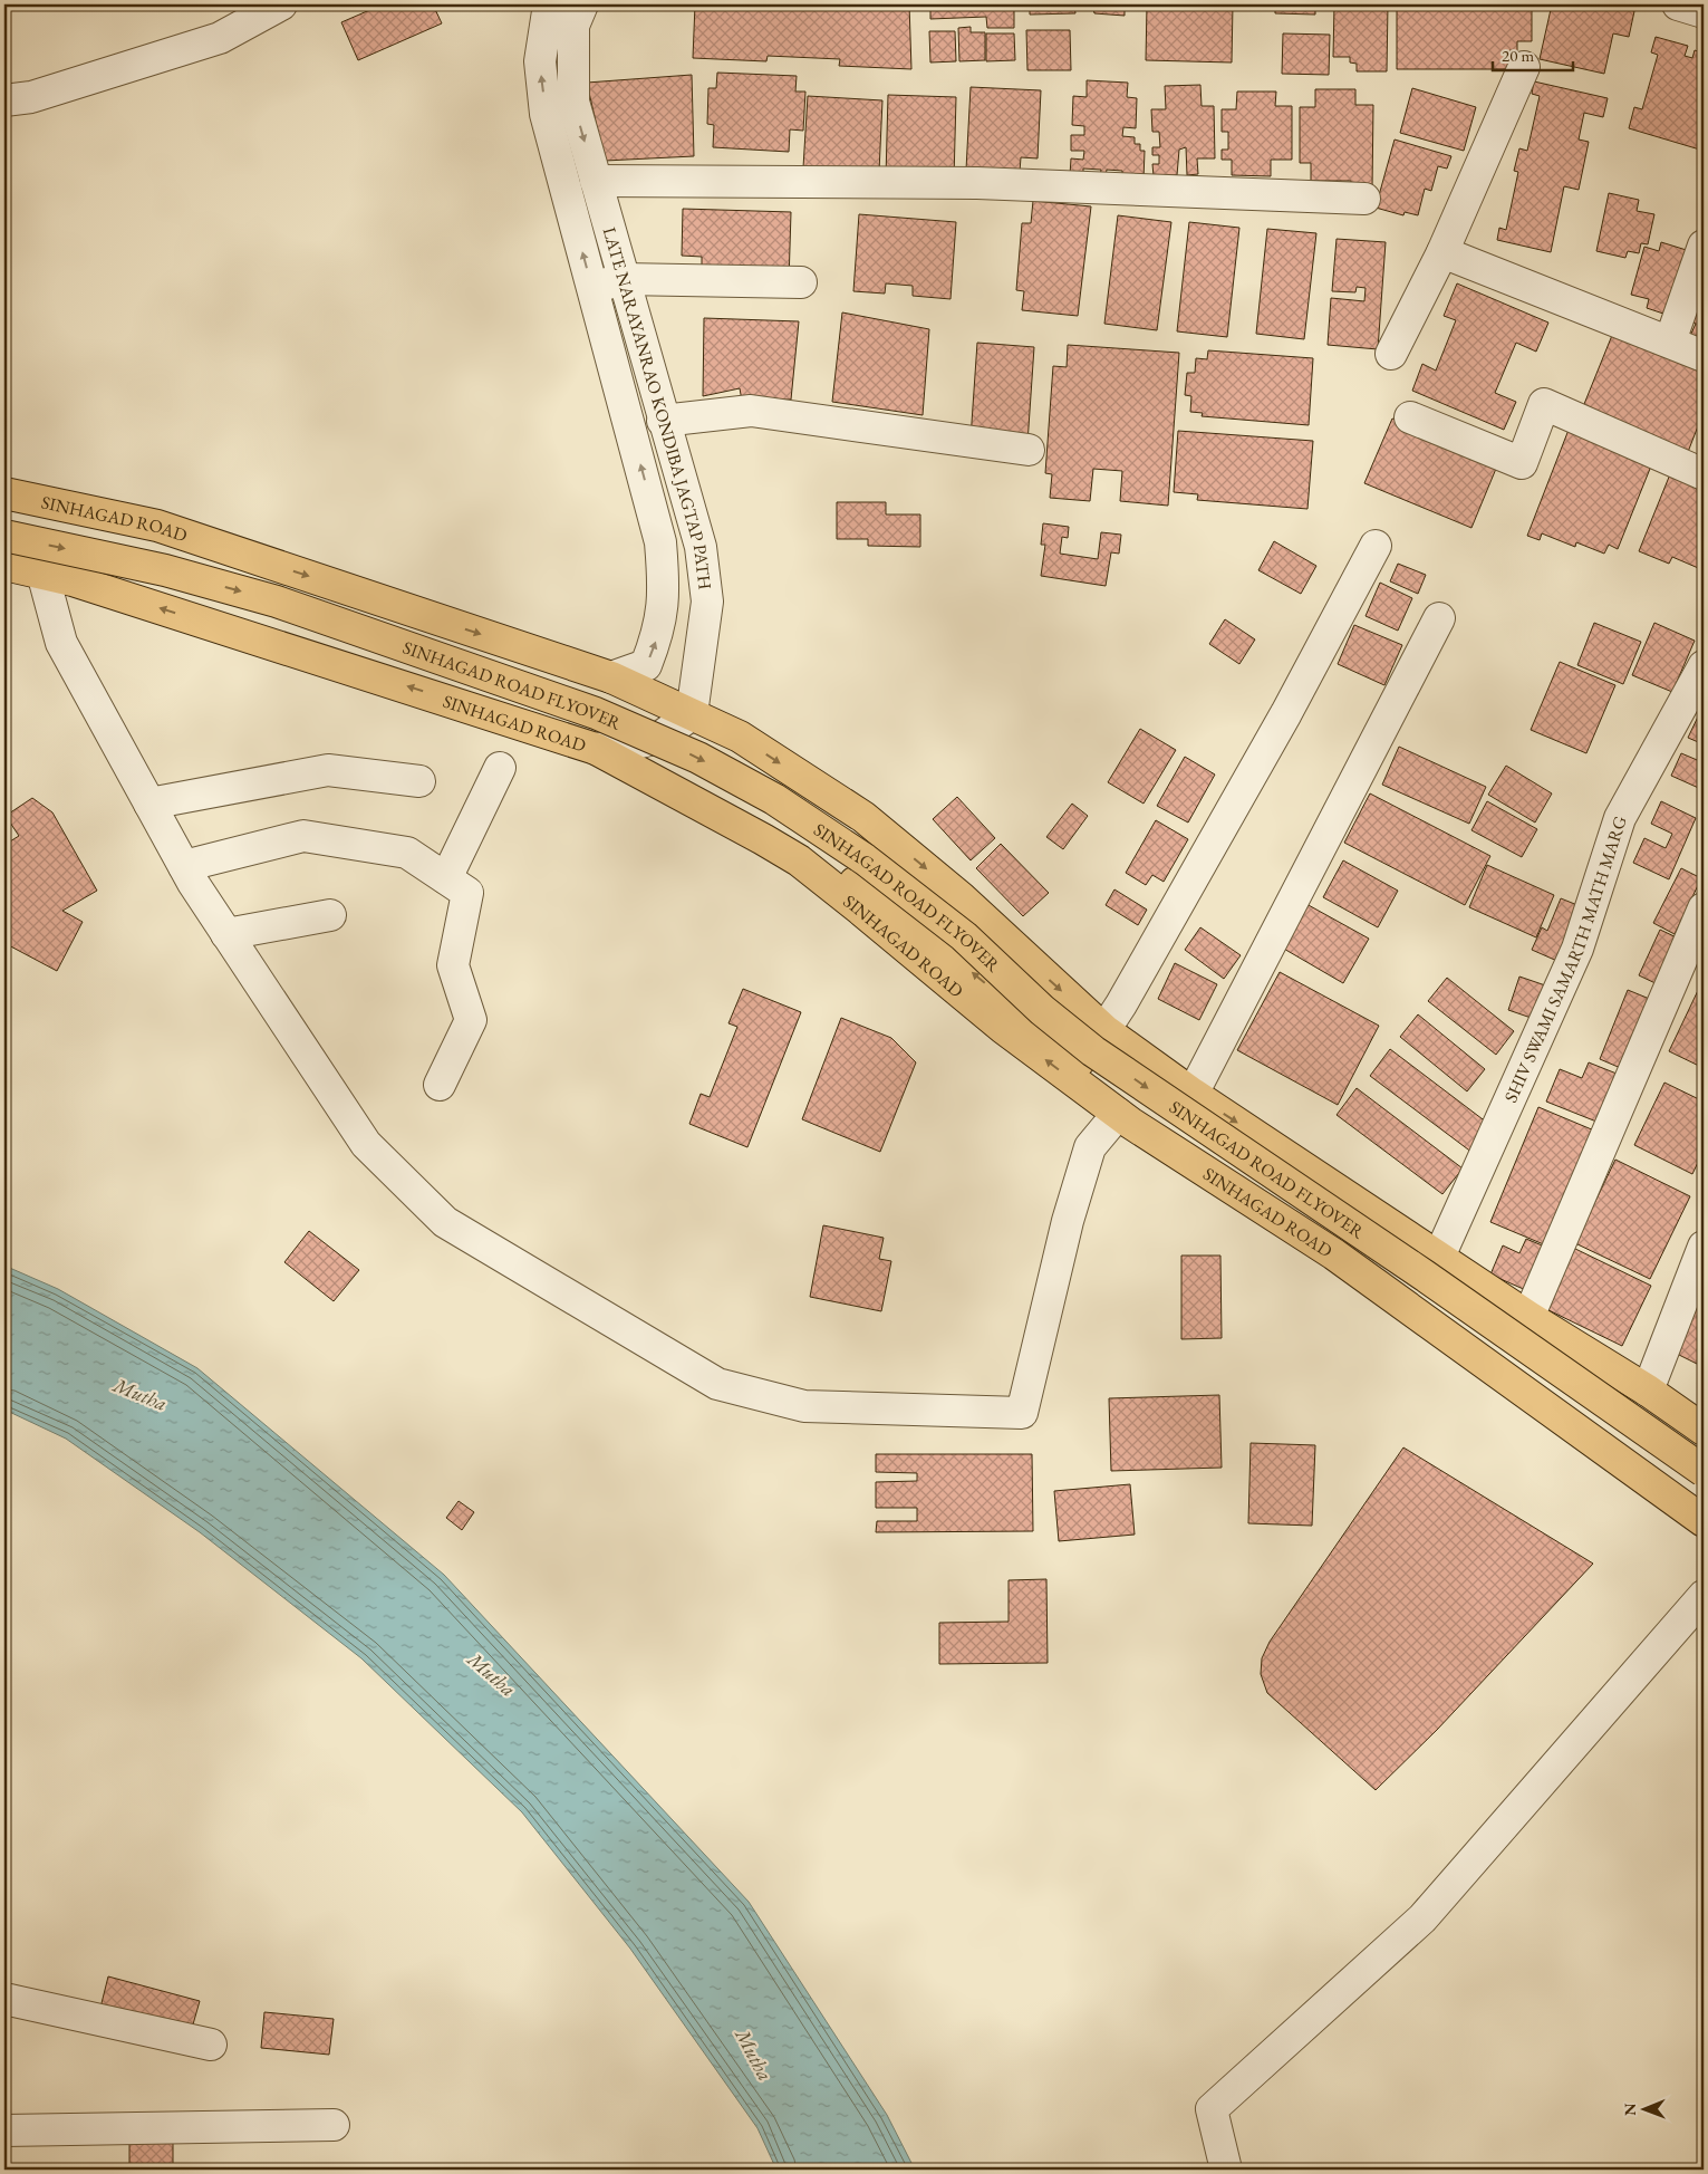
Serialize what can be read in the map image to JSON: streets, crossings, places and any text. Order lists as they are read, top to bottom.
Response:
{
  "streets": {
    "main road": ["SINHAGAD ROAD", "SINHAGAD ROAD FLYOVER"],
    "street": ["LATE NARAYANRAO KONDIBA JAGTAP PATH", "SHIV SWAMI SAMARTH MATH MARG"]
  },
  "crossings": [
    ["LATE NARAYANRAO KONDIBA JAGTAP PATH", "SINHAGAD ROAD"],
    ["SINHAGAD ROAD", "SINHAGAD ROAD FLYOVER"],
    ["SINHAGAD ROAD", "SHIV SWAMI SAMARTH MATH MARG"]
  ],
  "water": ["Mutha"],
  "scale_bar": "20 m",
  "north": "left"
}
